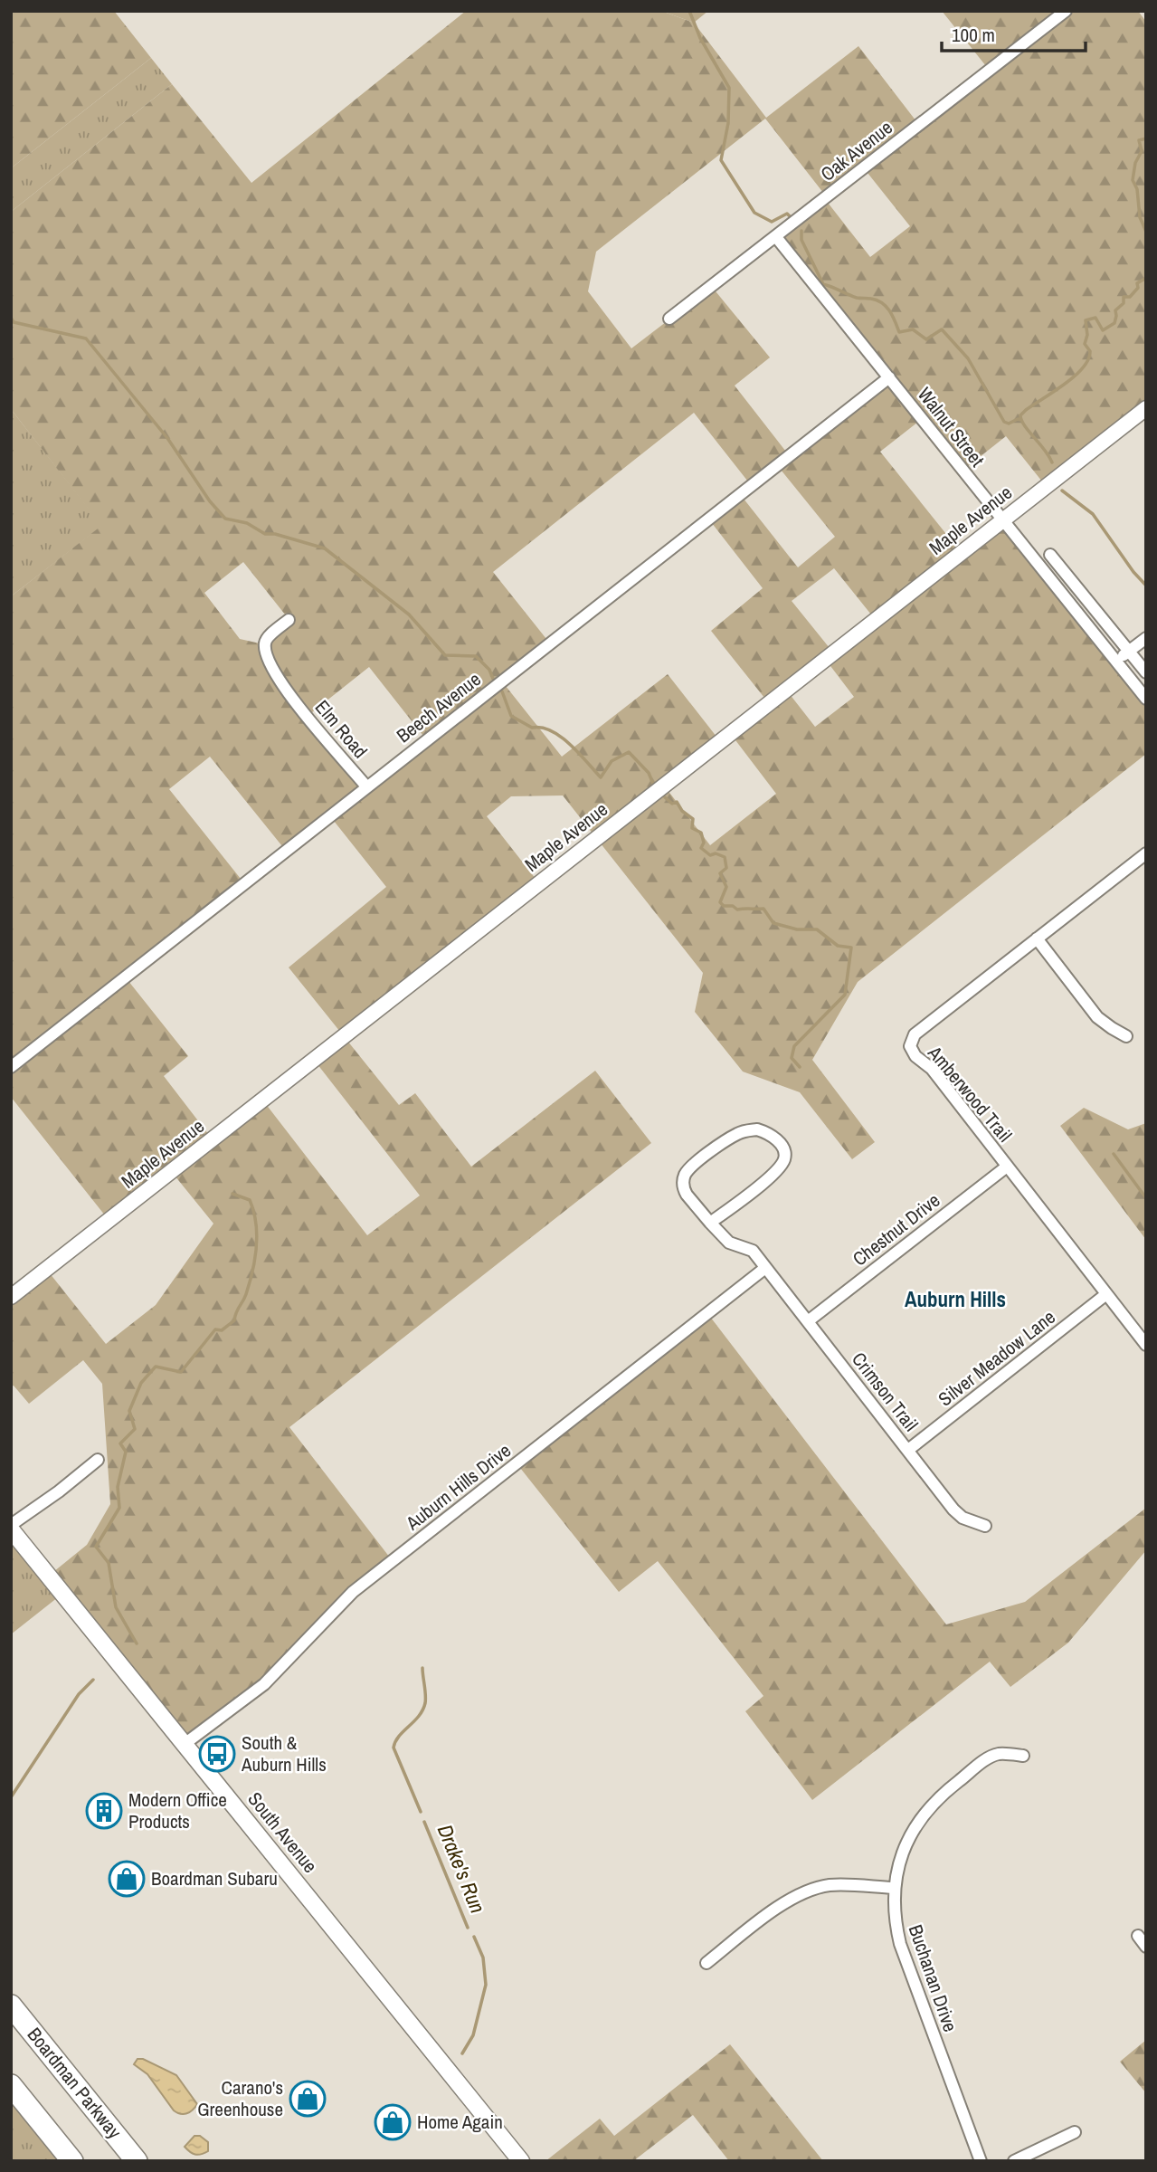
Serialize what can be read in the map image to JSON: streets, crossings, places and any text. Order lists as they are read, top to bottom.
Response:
{
  "streets": {
    "highway": ["Boardman Parkway"],
    "main road": ["South Avenue"],
    "street": [
      "Oak Avenue",
      "Walnut Street",
      "Maple Avenue",
      "Beech Avenue",
      "Elm Road",
      "Amberwood Trail",
      "Chestnut Drive",
      "Silver Meadow Lane",
      "Crimson Trail",
      "Auburn Hills Drive",
      "Buchanan Drive"
    ]
  },
  "crossings": [
    ["Oak Avenue", "Walnut Street"],
    ["Walnut Street", "Maple Avenue"],
    ["Walnut Street", "Beech Avenue"],
    ["Beech Avenue", "Elm Road"],
    ["Amberwood Trail", "Chestnut Drive"],
    ["Amberwood Trail", "Silver Meadow Lane"],
    ["Chestnut Drive", "Crimson Trail"],
    ["Silver Meadow Lane", "Crimson Trail"],
    ["Crimson Trail", "Auburn Hills Drive"],
    ["Auburn Hills Drive", "South Avenue"]
  ],
  "districts": ["Auburn Hills"],
  "water": ["Drake's Run"],
  "places": {
    "bus stop": ["South & Auburn Hills"],
    "building": ["Modern Office Products"],
    "shop": ["Boardman Subaru", "Carano's Greenhouse", "Home Again"]
  },
  "scale_bar": "100 m"
}
